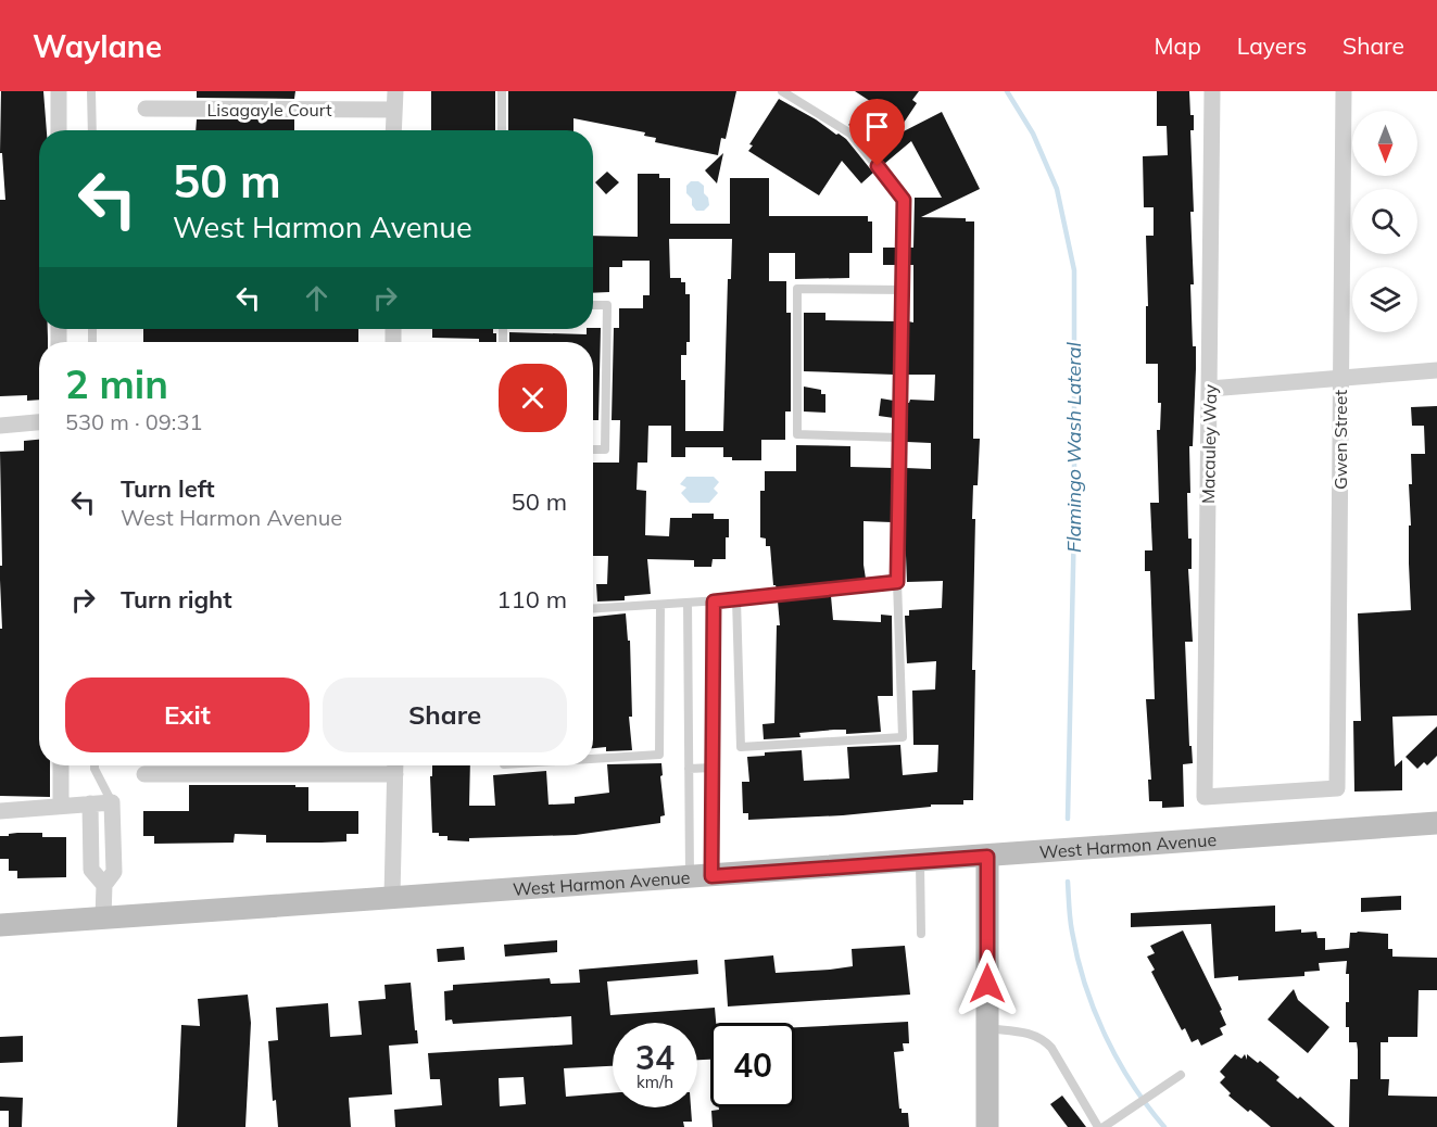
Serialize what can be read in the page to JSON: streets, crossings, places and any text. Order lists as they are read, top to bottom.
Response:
{
  "streets": {
    "main road": ["West Harmon Avenue"],
    "street": ["Lisagayle Court", "Gwen Street", "Macauley Way"]
  },
  "crossings": [
    ["Gwen Street", "Macauley Way"]
  ],
  "water": ["Flamingo Wash Lateral"],
  "north": "bottom",
  "page": {
    "header": "Waylane",
    "nav": ["Map", "Layers", "Share"],
    "turn": ["50 m", "West Harmon Avenue"],
    "heading": ["2 min", "530 m · 09:31"],
    "list": [
      {
        "name": "Turn left",
        "note": "West Harmon Avenue",
        "value": "50 m"
      },
      {
        "name": "Turn right",
        "value": "110 m"
      }
    ],
    "buttons": ["Exit", "Share"],
    "speed": "34 km/h",
    "limit": "40"
  }
}
